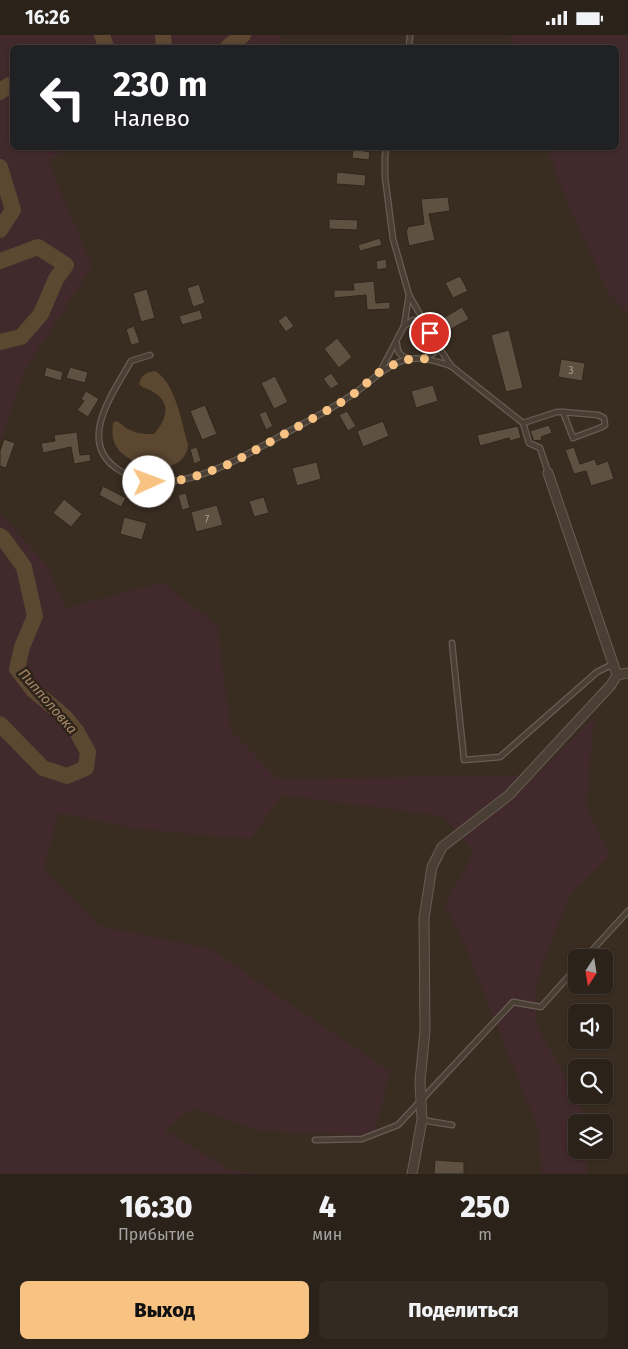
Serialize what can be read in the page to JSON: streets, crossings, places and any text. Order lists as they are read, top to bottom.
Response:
{
  "water": ["Пипполовка"],
  "house_numbers": ["3", "7"],
  "north": "bottom",
  "page": {
    "status": "16:26",
    "turn": ["230 m", "Налево"],
    "eta": [
      "16:30",
      "Прибытие",
      "4",
      "мин",
      "250",
      "m"
    ],
    "buttons": ["Выход", "Поделиться"]
  }
}
